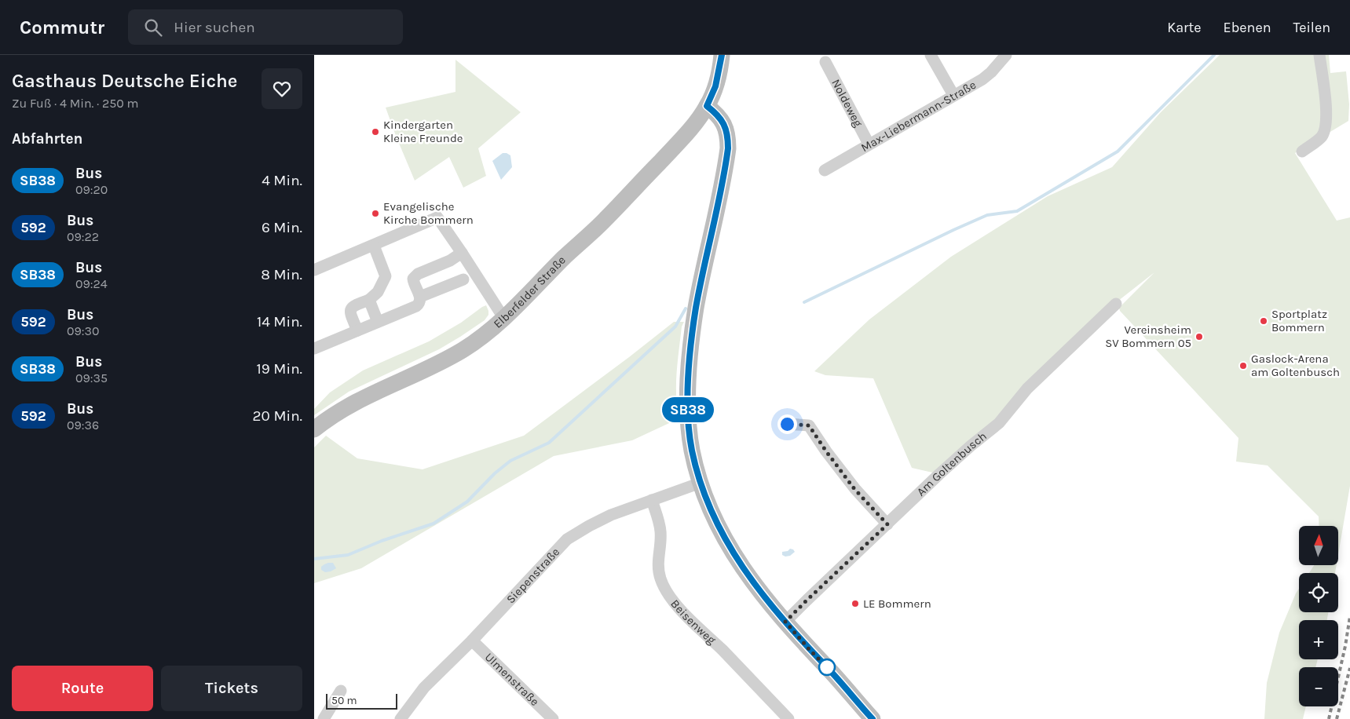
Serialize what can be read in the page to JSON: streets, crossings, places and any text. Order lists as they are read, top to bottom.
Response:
{
  "streets": {
    "main road": ["Elberfelder Straße"],
    "street": [
      "Noldeweg",
      "Max-Liebermann-Straße",
      "Am Goltenbusch",
      "Siepenstraße",
      "Beisenweg",
      "Ulmenstraße"
    ]
  },
  "crossings": [
    ["Noldeweg", "Max-Liebermann-Straße"],
    ["Siepenstraße", "Beisenweg"],
    ["Siepenstraße", "Ulmenstraße"]
  ],
  "places": [
    "Kindergarten Kleine Freunde",
    "Evangelische Kirche Bommern",
    "Sportplatz Bommern",
    "Vereinsheim SV Bommern 05",
    "Gaslock-Arena am Goltenbusch",
    "LE Bommern"
  ],
  "lines": ["bus line SB38"],
  "scale_bar": "50 m",
  "north": "top",
  "page": {
    "header": "Commutr",
    "search": "Hier suchen",
    "nav": ["Karte", "Ebenen", "Teilen"],
    "heading": [
      ["Gasthaus Deutsche Eiche", "Zu Fuß · 4 Min. · 250 m"],
      "Abfahrten"
    ],
    "on_map": "SB38",
    "list": [
      {
        "mark": "SB38",
        "name": "Bus",
        "note": "09:20",
        "value": "4 Min."
      },
      {
        "mark": "592",
        "name": "Bus",
        "note": "09:22",
        "value": "6 Min."
      },
      {
        "mark": "SB38",
        "name": "Bus",
        "note": "09:24",
        "value": "8 Min."
      },
      {
        "mark": "592",
        "name": "Bus",
        "note": "09:30",
        "value": "14 Min."
      },
      {
        "mark": "SB38",
        "name": "Bus",
        "note": "09:35",
        "value": "19 Min."
      },
      {
        "mark": "592",
        "name": "Bus",
        "note": "09:36",
        "value": "20 Min."
      }
    ],
    "map_buttons": ["+", "−"],
    "buttons": ["Route", "Tickets"],
    "scale": "50 m"
  }
}
